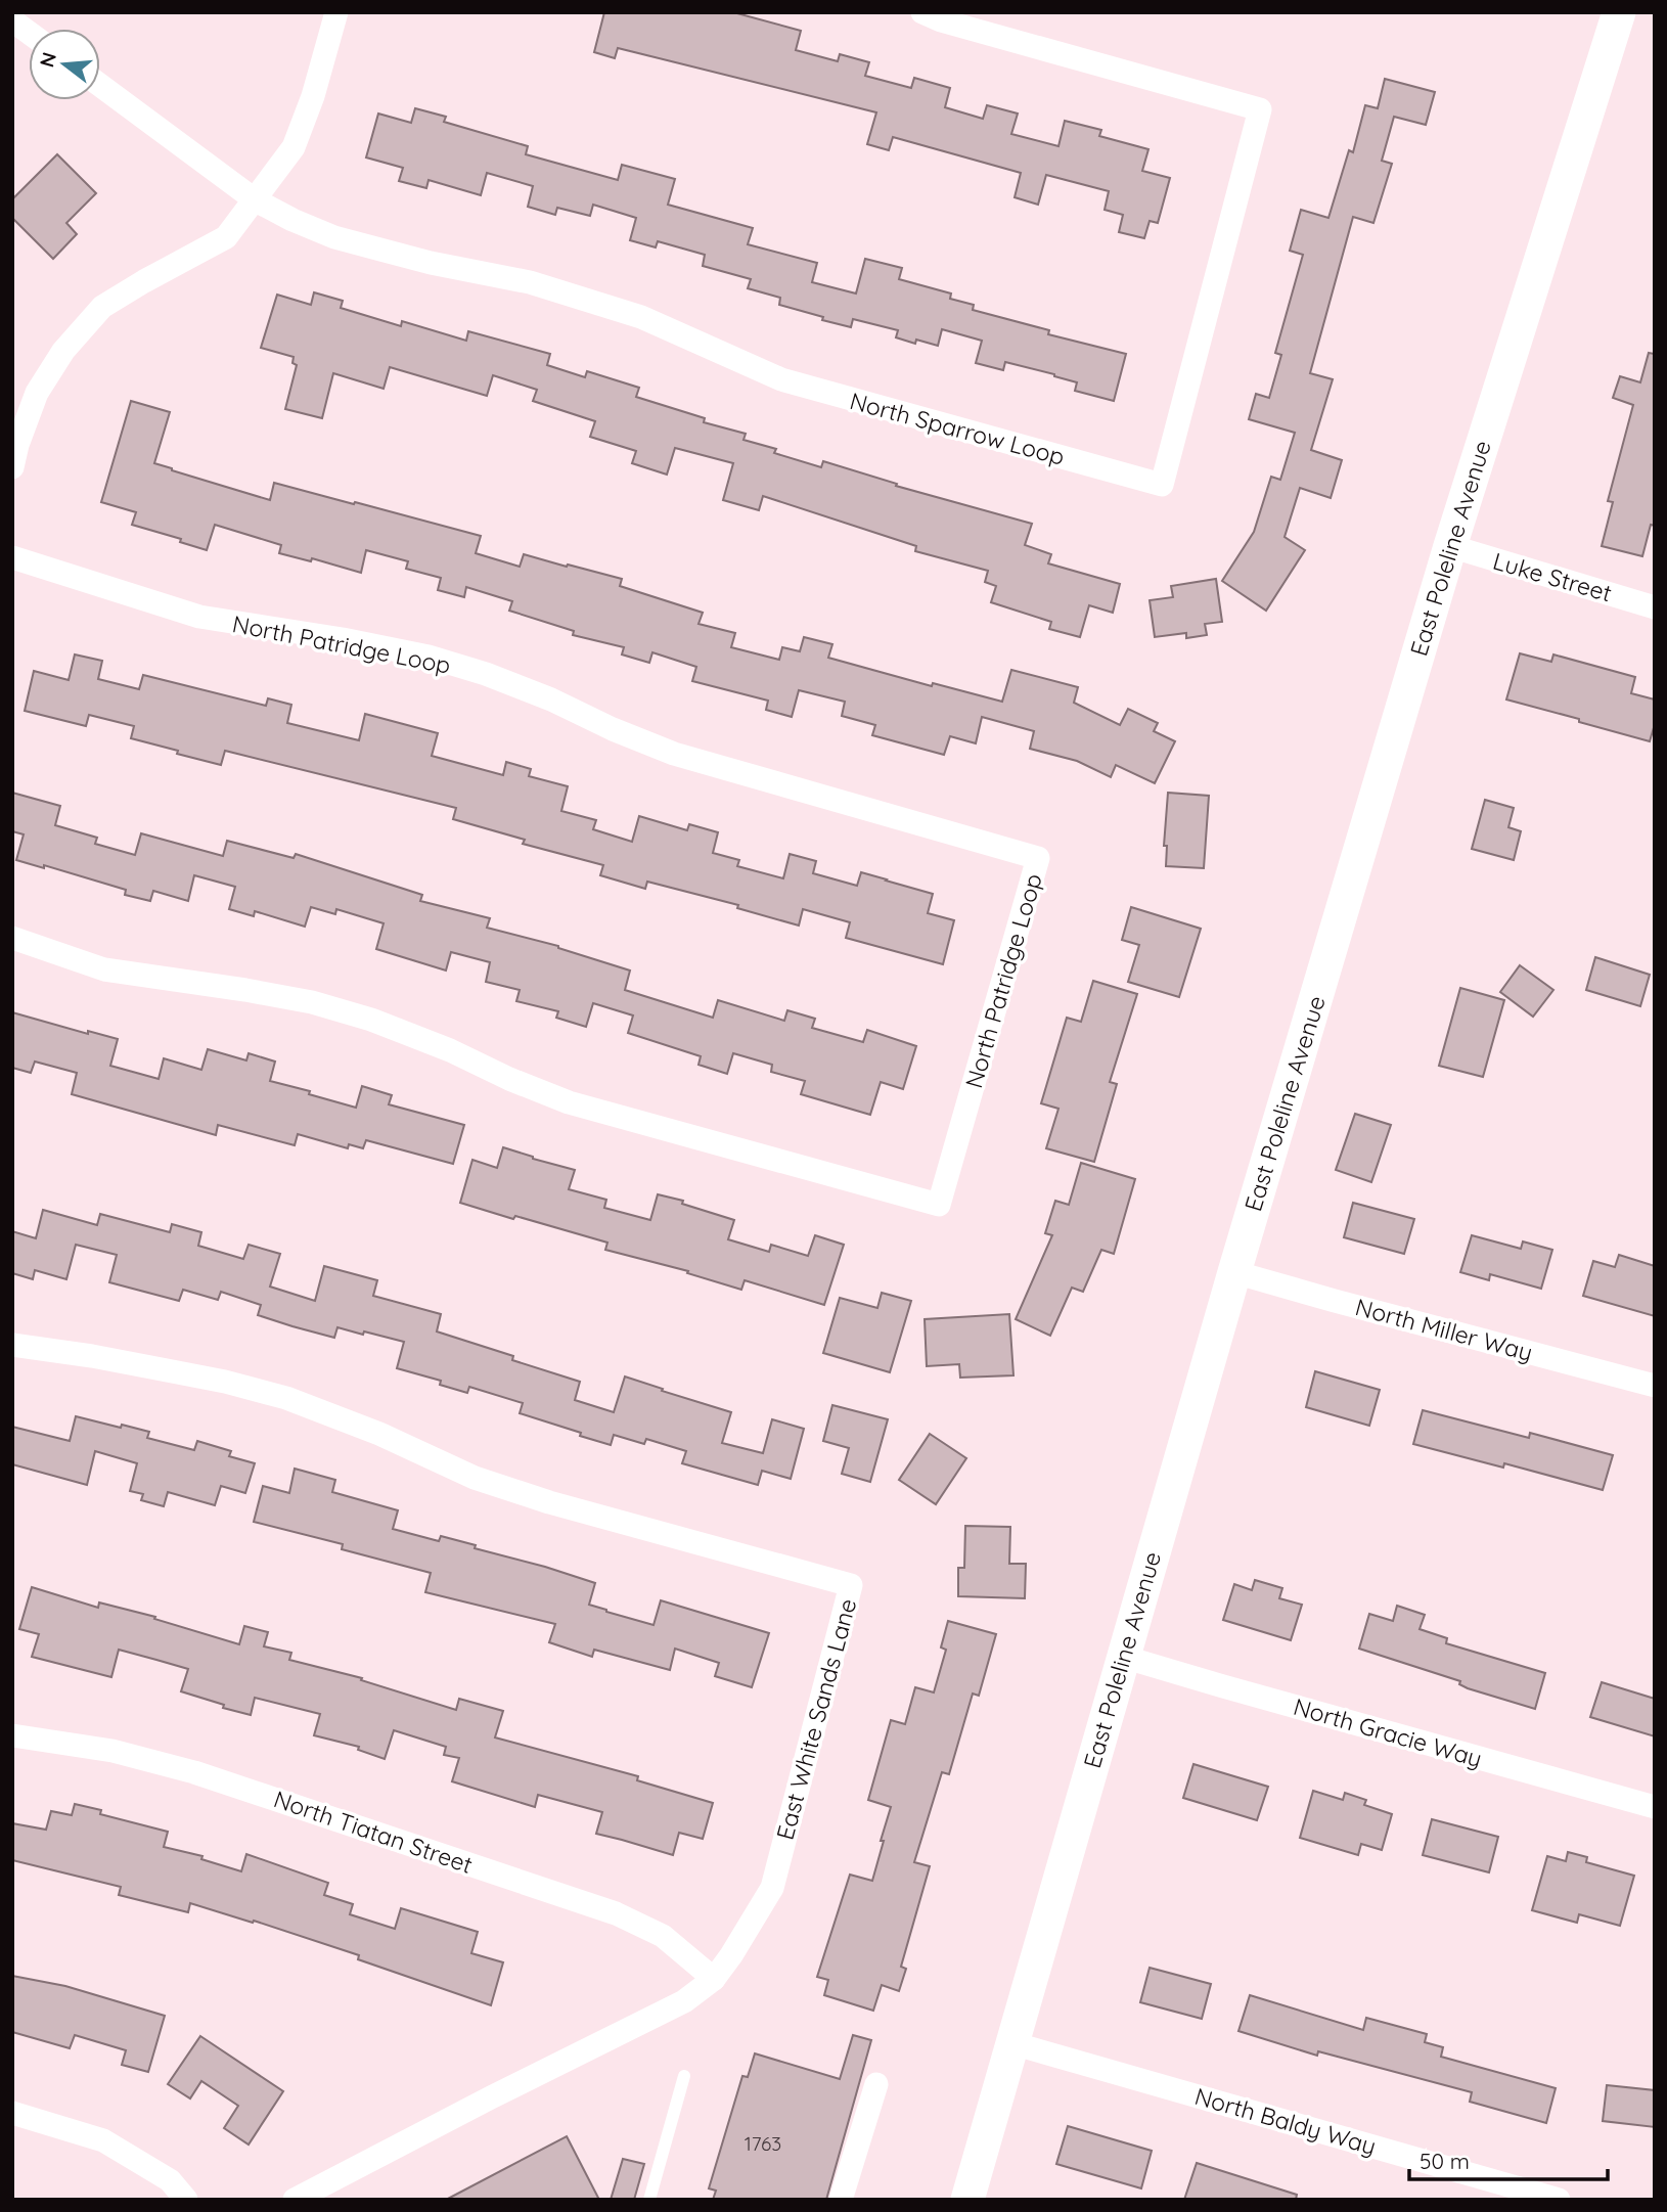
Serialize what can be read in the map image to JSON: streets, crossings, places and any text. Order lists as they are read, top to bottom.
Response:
{
  "streets": {
    "main road": ["East Poleline Avenue"],
    "street": [
      "North Sparrow Loop",
      "Luke Street",
      "North Patridge Loop",
      "North Miller Way",
      "East White Sands Lane",
      "North Gracie Way",
      "North Tiatan Street",
      "North Baldy Way"
    ]
  },
  "crossings": [
    ["East Poleline Avenue", "Luke Street"],
    ["East Poleline Avenue", "North Miller Way"],
    ["East Poleline Avenue", "North Gracie Way"],
    ["East Poleline Avenue", "North Baldy Way"],
    ["East White Sands Lane", "North Tiatan Street"]
  ],
  "house_numbers": ["1763"],
  "scale_bar": "50 m",
  "north": "left"
}
